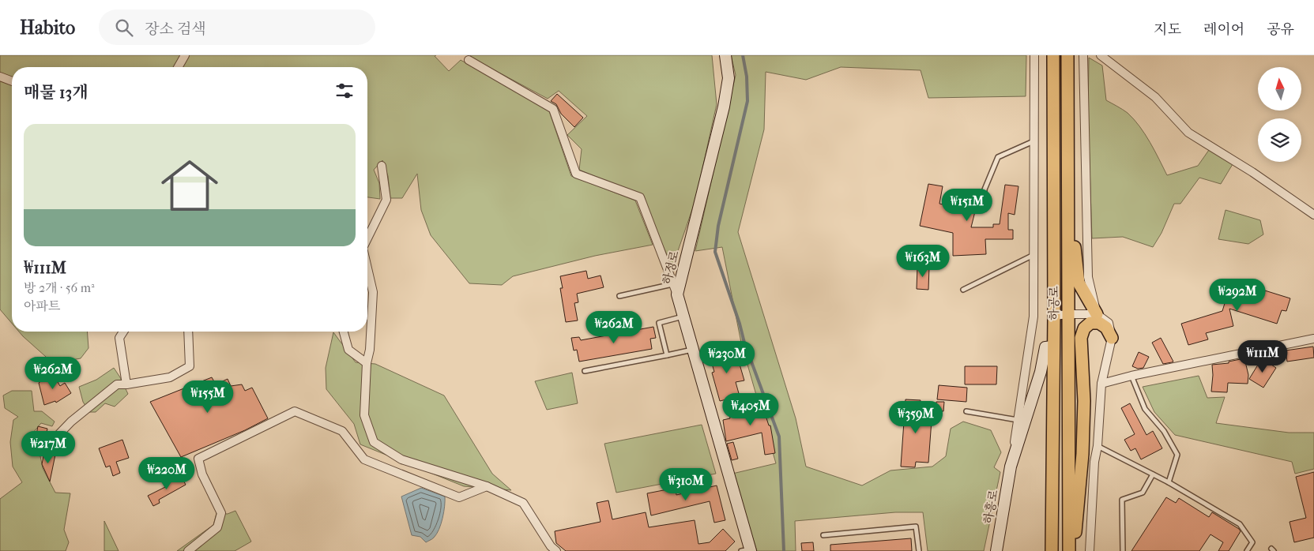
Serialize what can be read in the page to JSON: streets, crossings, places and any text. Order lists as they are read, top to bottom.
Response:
{
  "streets": {
    "main road": ["하공로"],
    "street": ["하정로", "하흥로"]
  },
  "crossings": [
    ["하공로", "하흥로"]
  ],
  "north": "top",
  "page": {
    "header": "Habito",
    "search": "장소 검색",
    "nav": ["지도", "레이어", "공유"],
    "heading": "매물 13개",
    "list": [
      {
        "name": "₩111M",
        "note": "방 2개 · 56 m² · 아파트"
      }
    ],
    "price": [
      "₩151M",
      "₩163M",
      "₩292M",
      "₩262M",
      "₩111M",
      "₩230M",
      "₩262M",
      "₩155M",
      "₩405M",
      "₩359M",
      "₩217M",
      "₩220M",
      "₩310M"
    ]
  }
}
